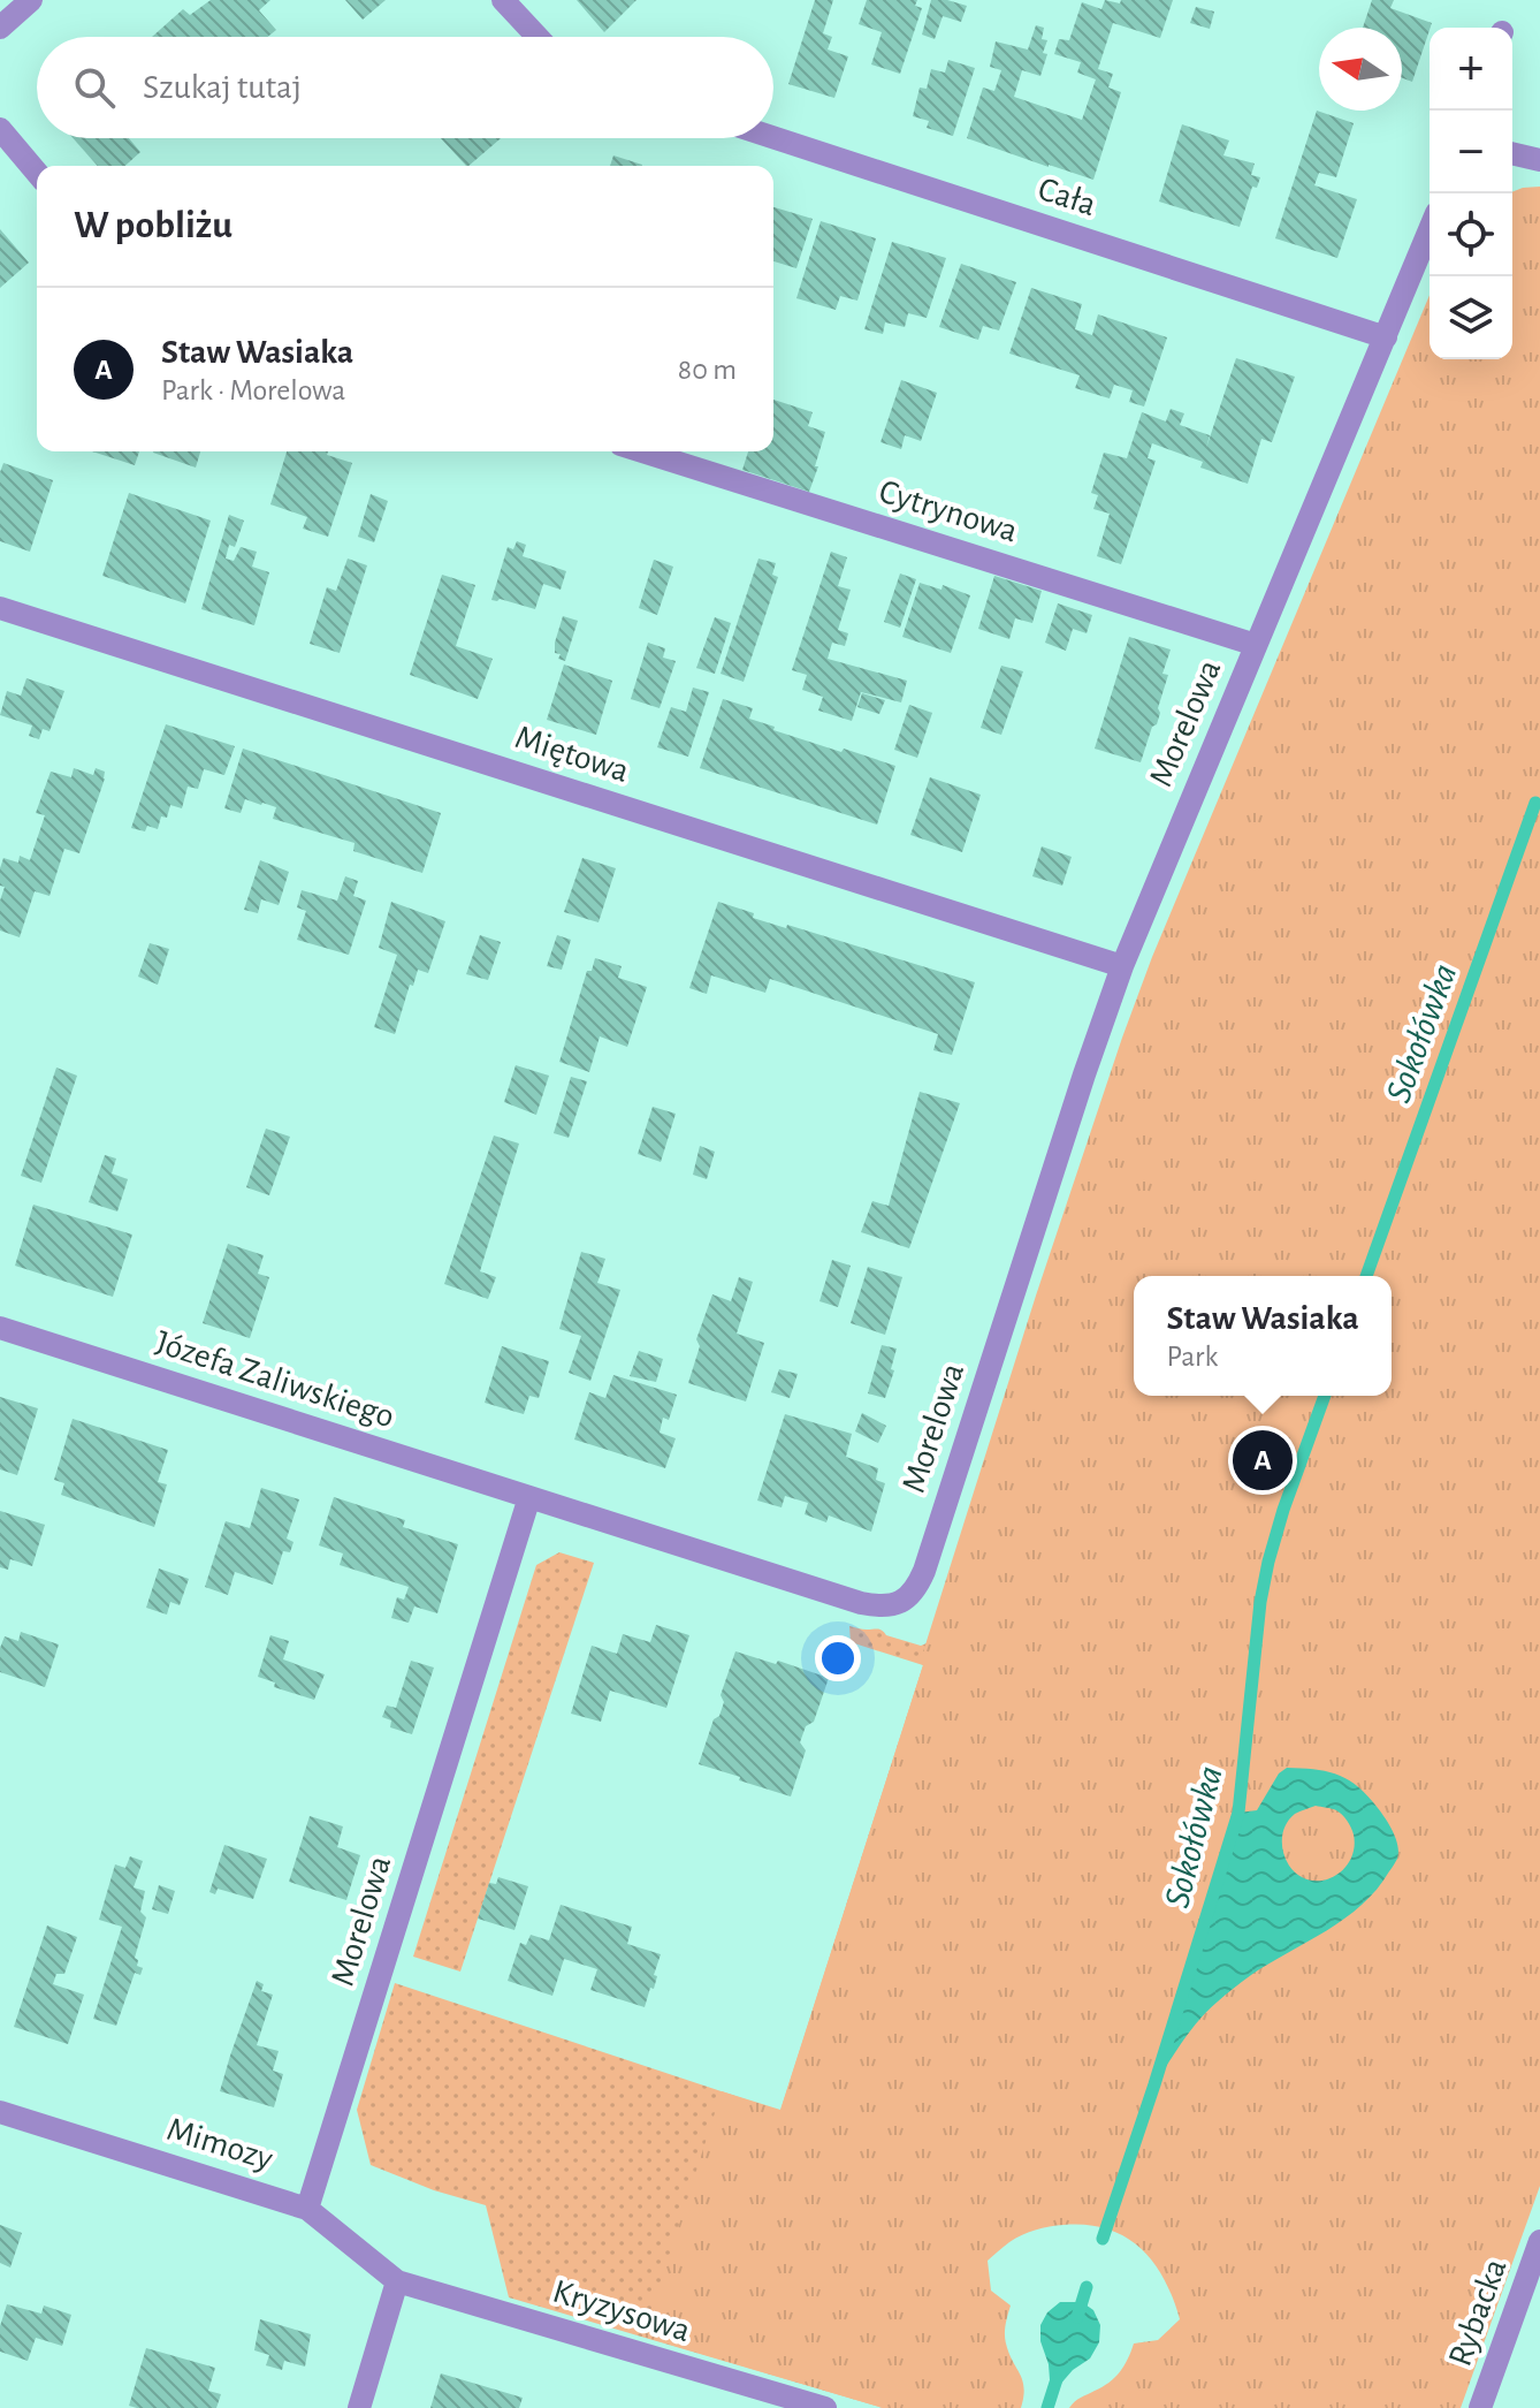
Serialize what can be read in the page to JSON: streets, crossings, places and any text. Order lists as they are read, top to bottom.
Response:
{
  "streets": {
    "street": [
      "Cała",
      "Cytrynowa",
      "Morelowa",
      "Miętowa",
      "Józefa Zaliwskiego",
      "Mimozy",
      "Kryzysowa",
      "Rybacka"
    ]
  },
  "crossings": [
    ["Cała", "Morelowa"],
    ["Cytrynowa", "Morelowa"],
    ["Morelowa", "Miętowa"],
    ["Morelowa", "Józefa Zaliwskiego"],
    ["Morelowa", "Mimozy"],
    ["Mimozy", "Kryzysowa"]
  ],
  "water": ["Sokołówka"],
  "north": "left",
  "page": {
    "map_buttons": ["+", "−"],
    "search": "Szukaj tutaj",
    "heading": "W pobliżu",
    "list": [
      {
        "mark": "A",
        "name": "Staw Wasiaka",
        "note": "Park · Morelowa",
        "value": "80 m"
      }
    ],
    "popup": ["Staw Wasiaka", "Park"],
    "pins": "A"
  }
}
